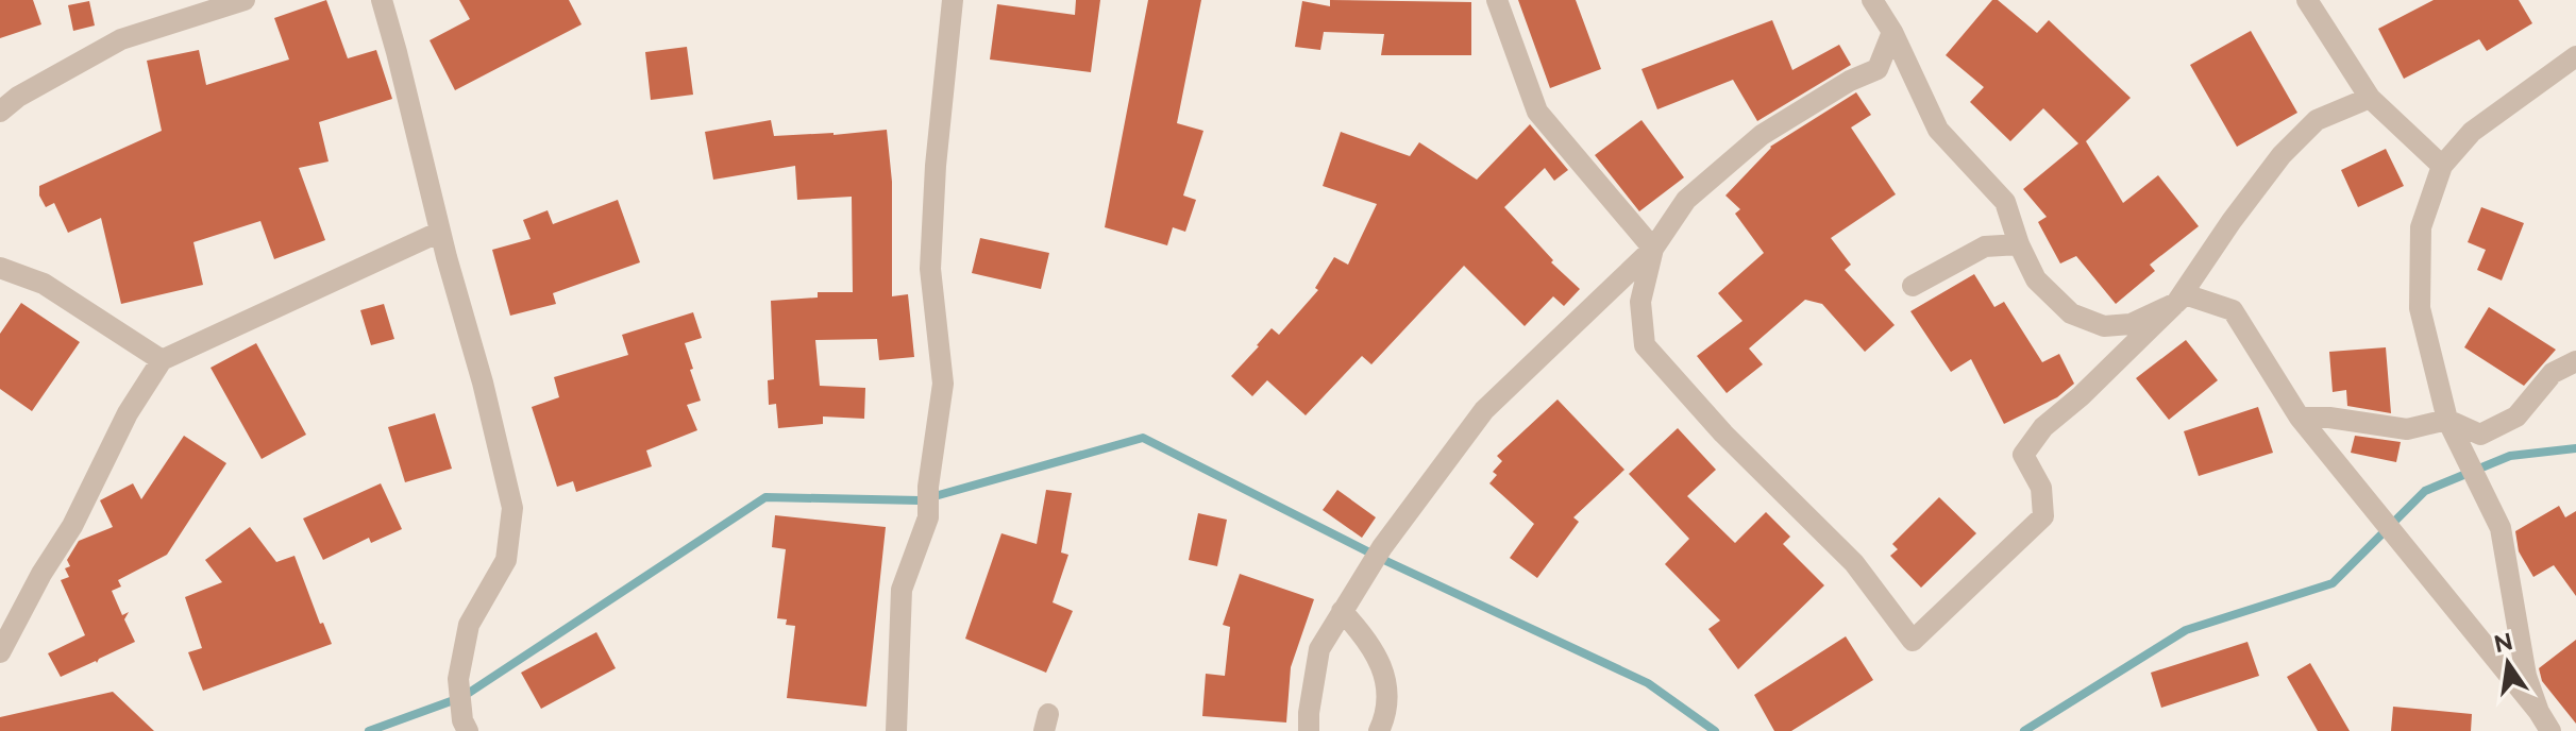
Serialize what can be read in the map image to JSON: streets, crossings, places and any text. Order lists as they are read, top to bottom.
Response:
{
  "north": "top"
}
